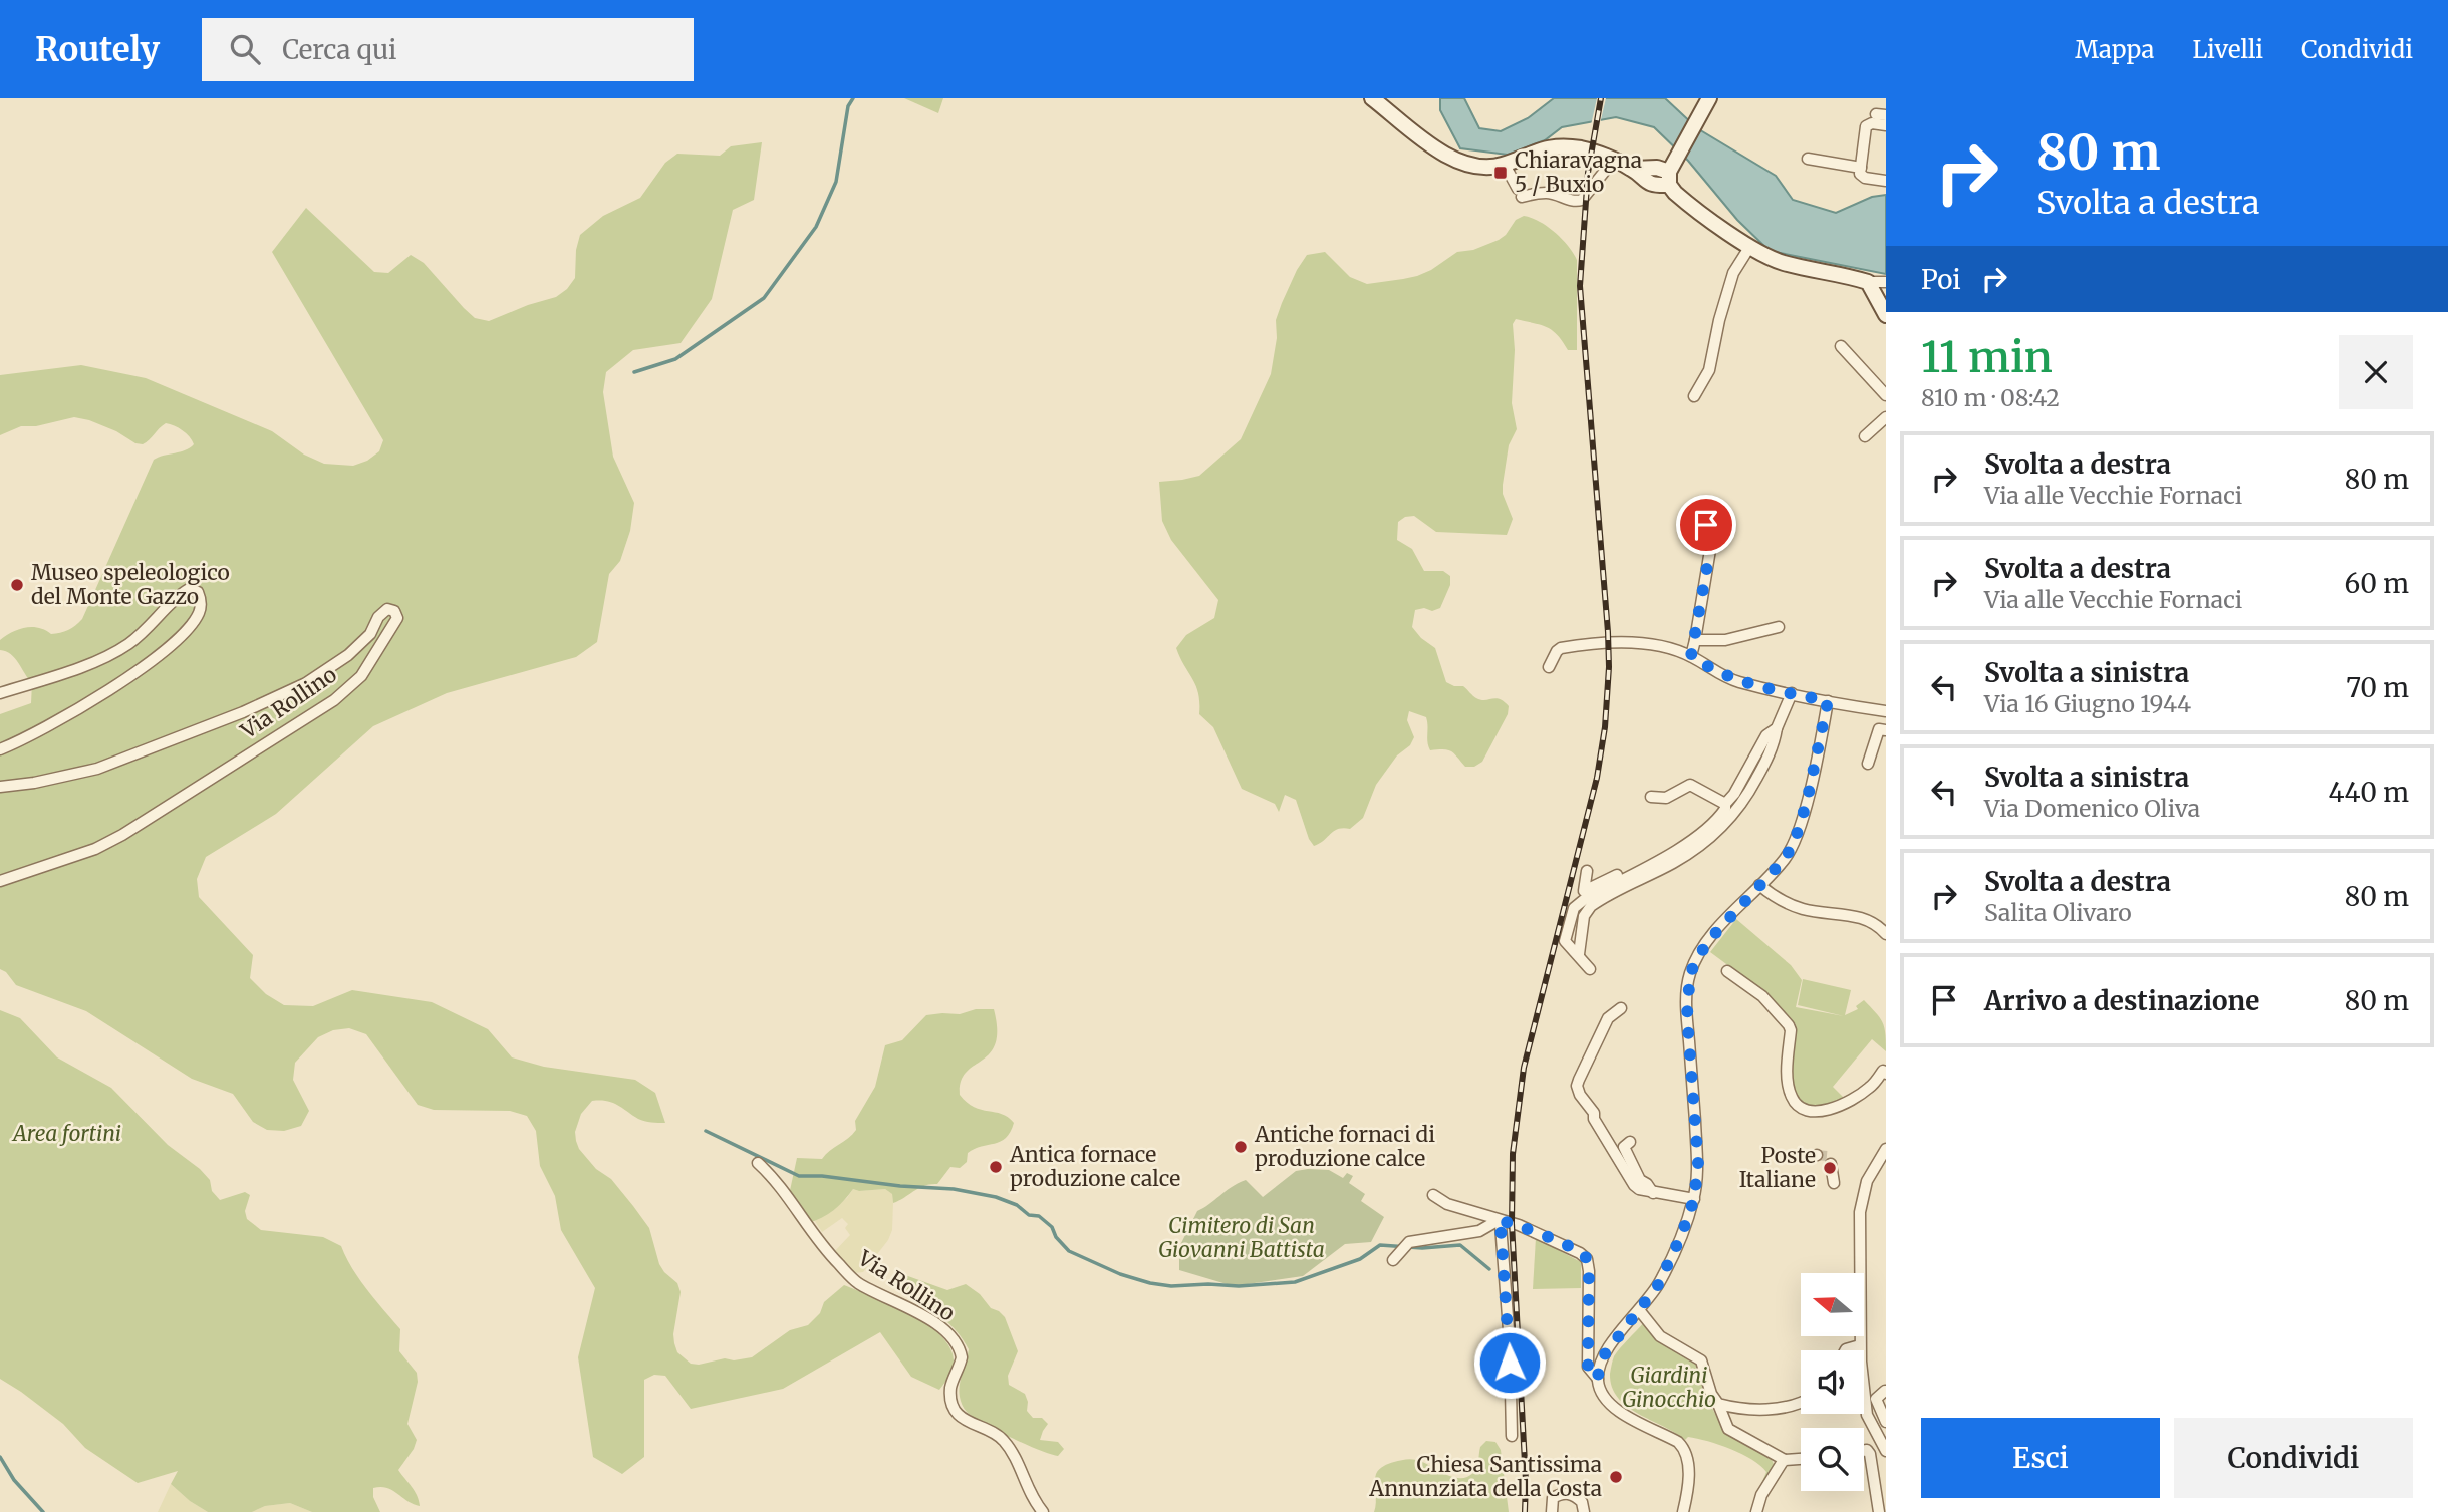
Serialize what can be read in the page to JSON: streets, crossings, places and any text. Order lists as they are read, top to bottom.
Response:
{
  "streets": {
    "street": ["Via Rollino"]
  },
  "parks": ["Area fortini", "Cimitero di San Giovanni Battista", "Giardini Ginocchio"],
  "places": {
    "transit": ["Chiaravagna 5 / Buxio"],
    "other": [
      "Museo speleologico del Monte Gazzo",
      "Antiche fornaci di produzione calce",
      "Antica fornace produzione calce",
      "Poste Italiane",
      "Chiesa Santissima Annunziata della Costa"
    ]
  },
  "north": "left",
  "page": {
    "header": "Routely",
    "search": "Cerca qui",
    "nav": ["Mappa", "Livelli", "Condividi"],
    "turn": ["80 m", "Svolta a destra"],
    "then": "Poi",
    "heading": ["11 min", "810 m · 08:42"],
    "list": [
      {
        "name": "Svolta a destra",
        "note": "Via alle Vecchie Fornaci",
        "value": "80 m"
      },
      {
        "name": "Svolta a destra",
        "note": "Via alle Vecchie Fornaci",
        "value": "60 m"
      },
      {
        "name": "Svolta a sinistra",
        "note": "Via 16 Giugno 1944",
        "value": "70 m"
      },
      {
        "name": "Svolta a sinistra",
        "note": "Via Domenico Oliva",
        "value": "440 m"
      },
      {
        "name": "Svolta a destra",
        "note": "Salita Olivaro",
        "value": "80 m"
      },
      {
        "name": "Arrivo a destinazione",
        "value": "80 m"
      }
    ],
    "buttons": ["Esci", "Condividi"]
  }
}
